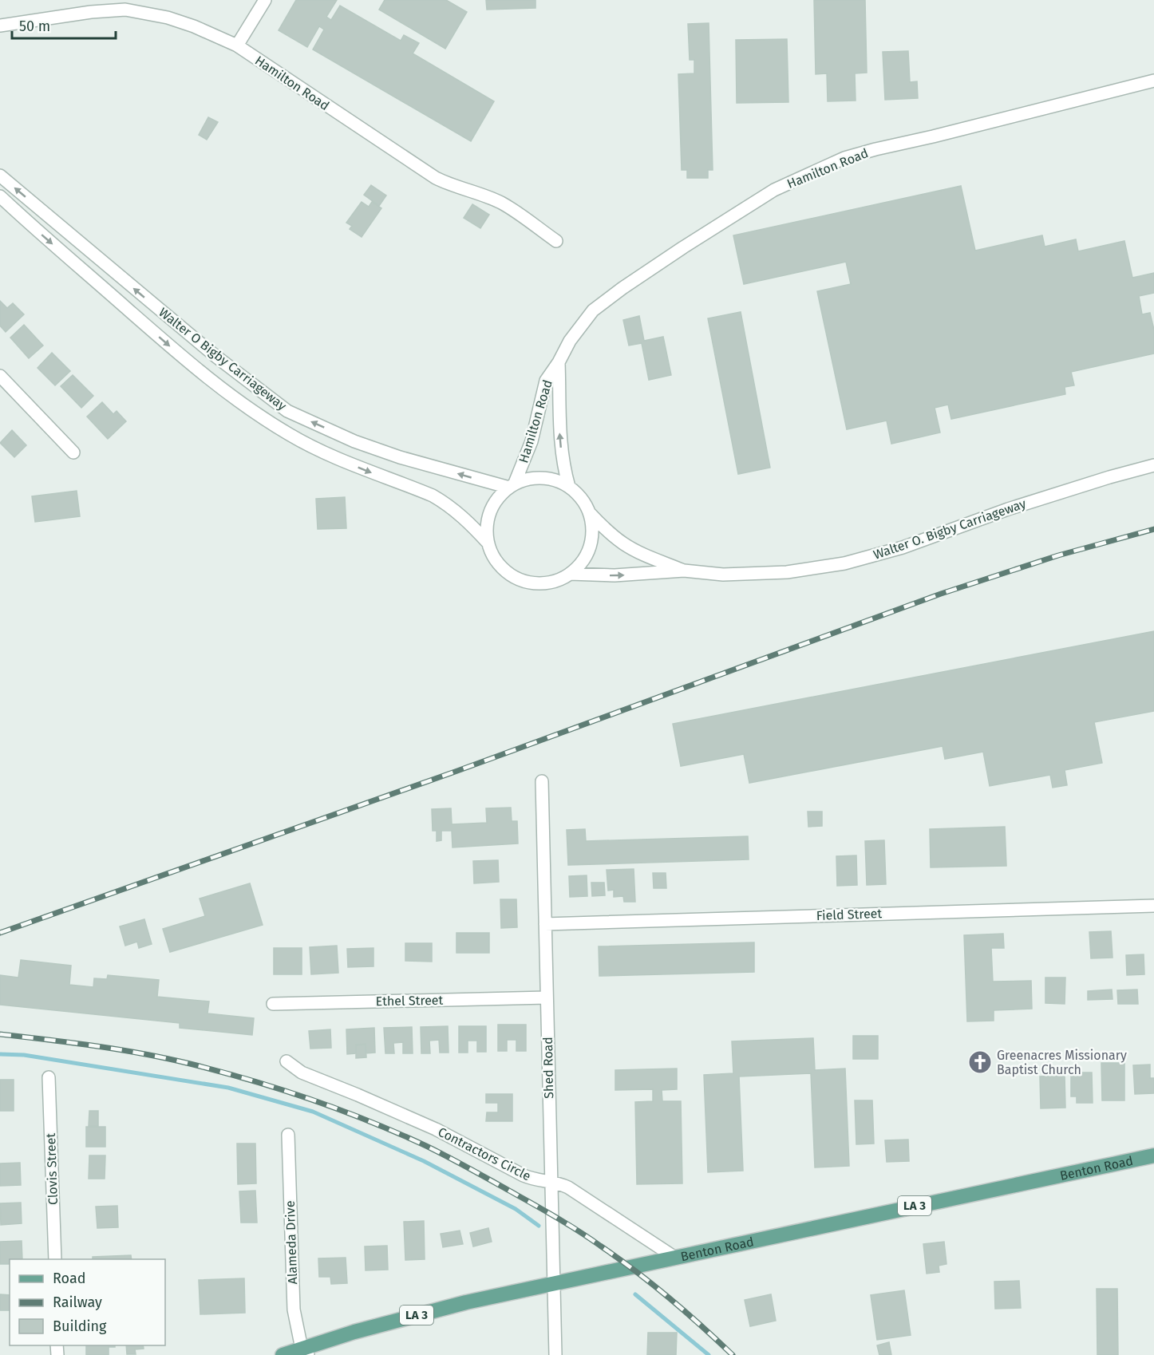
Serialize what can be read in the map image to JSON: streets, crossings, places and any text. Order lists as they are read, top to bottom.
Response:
{
  "streets": {
    "main road": ["Benton Road", "LA 3"],
    "street": [
      "Hamilton Road",
      "Walter O Bigby Carriageway",
      "Walter O. Bigby Carriageway",
      "Field Street",
      "Ethel Street",
      "Shed Road",
      "Contractors Circle",
      "Clovis Street",
      "Alameda Drive"
    ]
  },
  "crossings": [
    ["Hamilton Road", "Walter O Bigby Carriageway"],
    ["Hamilton Road", "Walter O. Bigby Carriageway"],
    ["Walter O Bigby Carriageway", "Walter O. Bigby Carriageway"],
    ["Field Street", "Shed Road"],
    ["Ethel Street", "Shed Road"],
    ["Shed Road", "Contractors Circle"],
    ["Shed Road", "Benton Road"],
    ["Contractors Circle", "Benton Road"],
    ["Benton Road", "Alameda Drive"]
  ],
  "places": {
    "church": ["Greenacres Missionary Baptist Church"]
  },
  "legend": ["Road", "Railway", "Building"],
  "scale_bar": "50 m"
}
